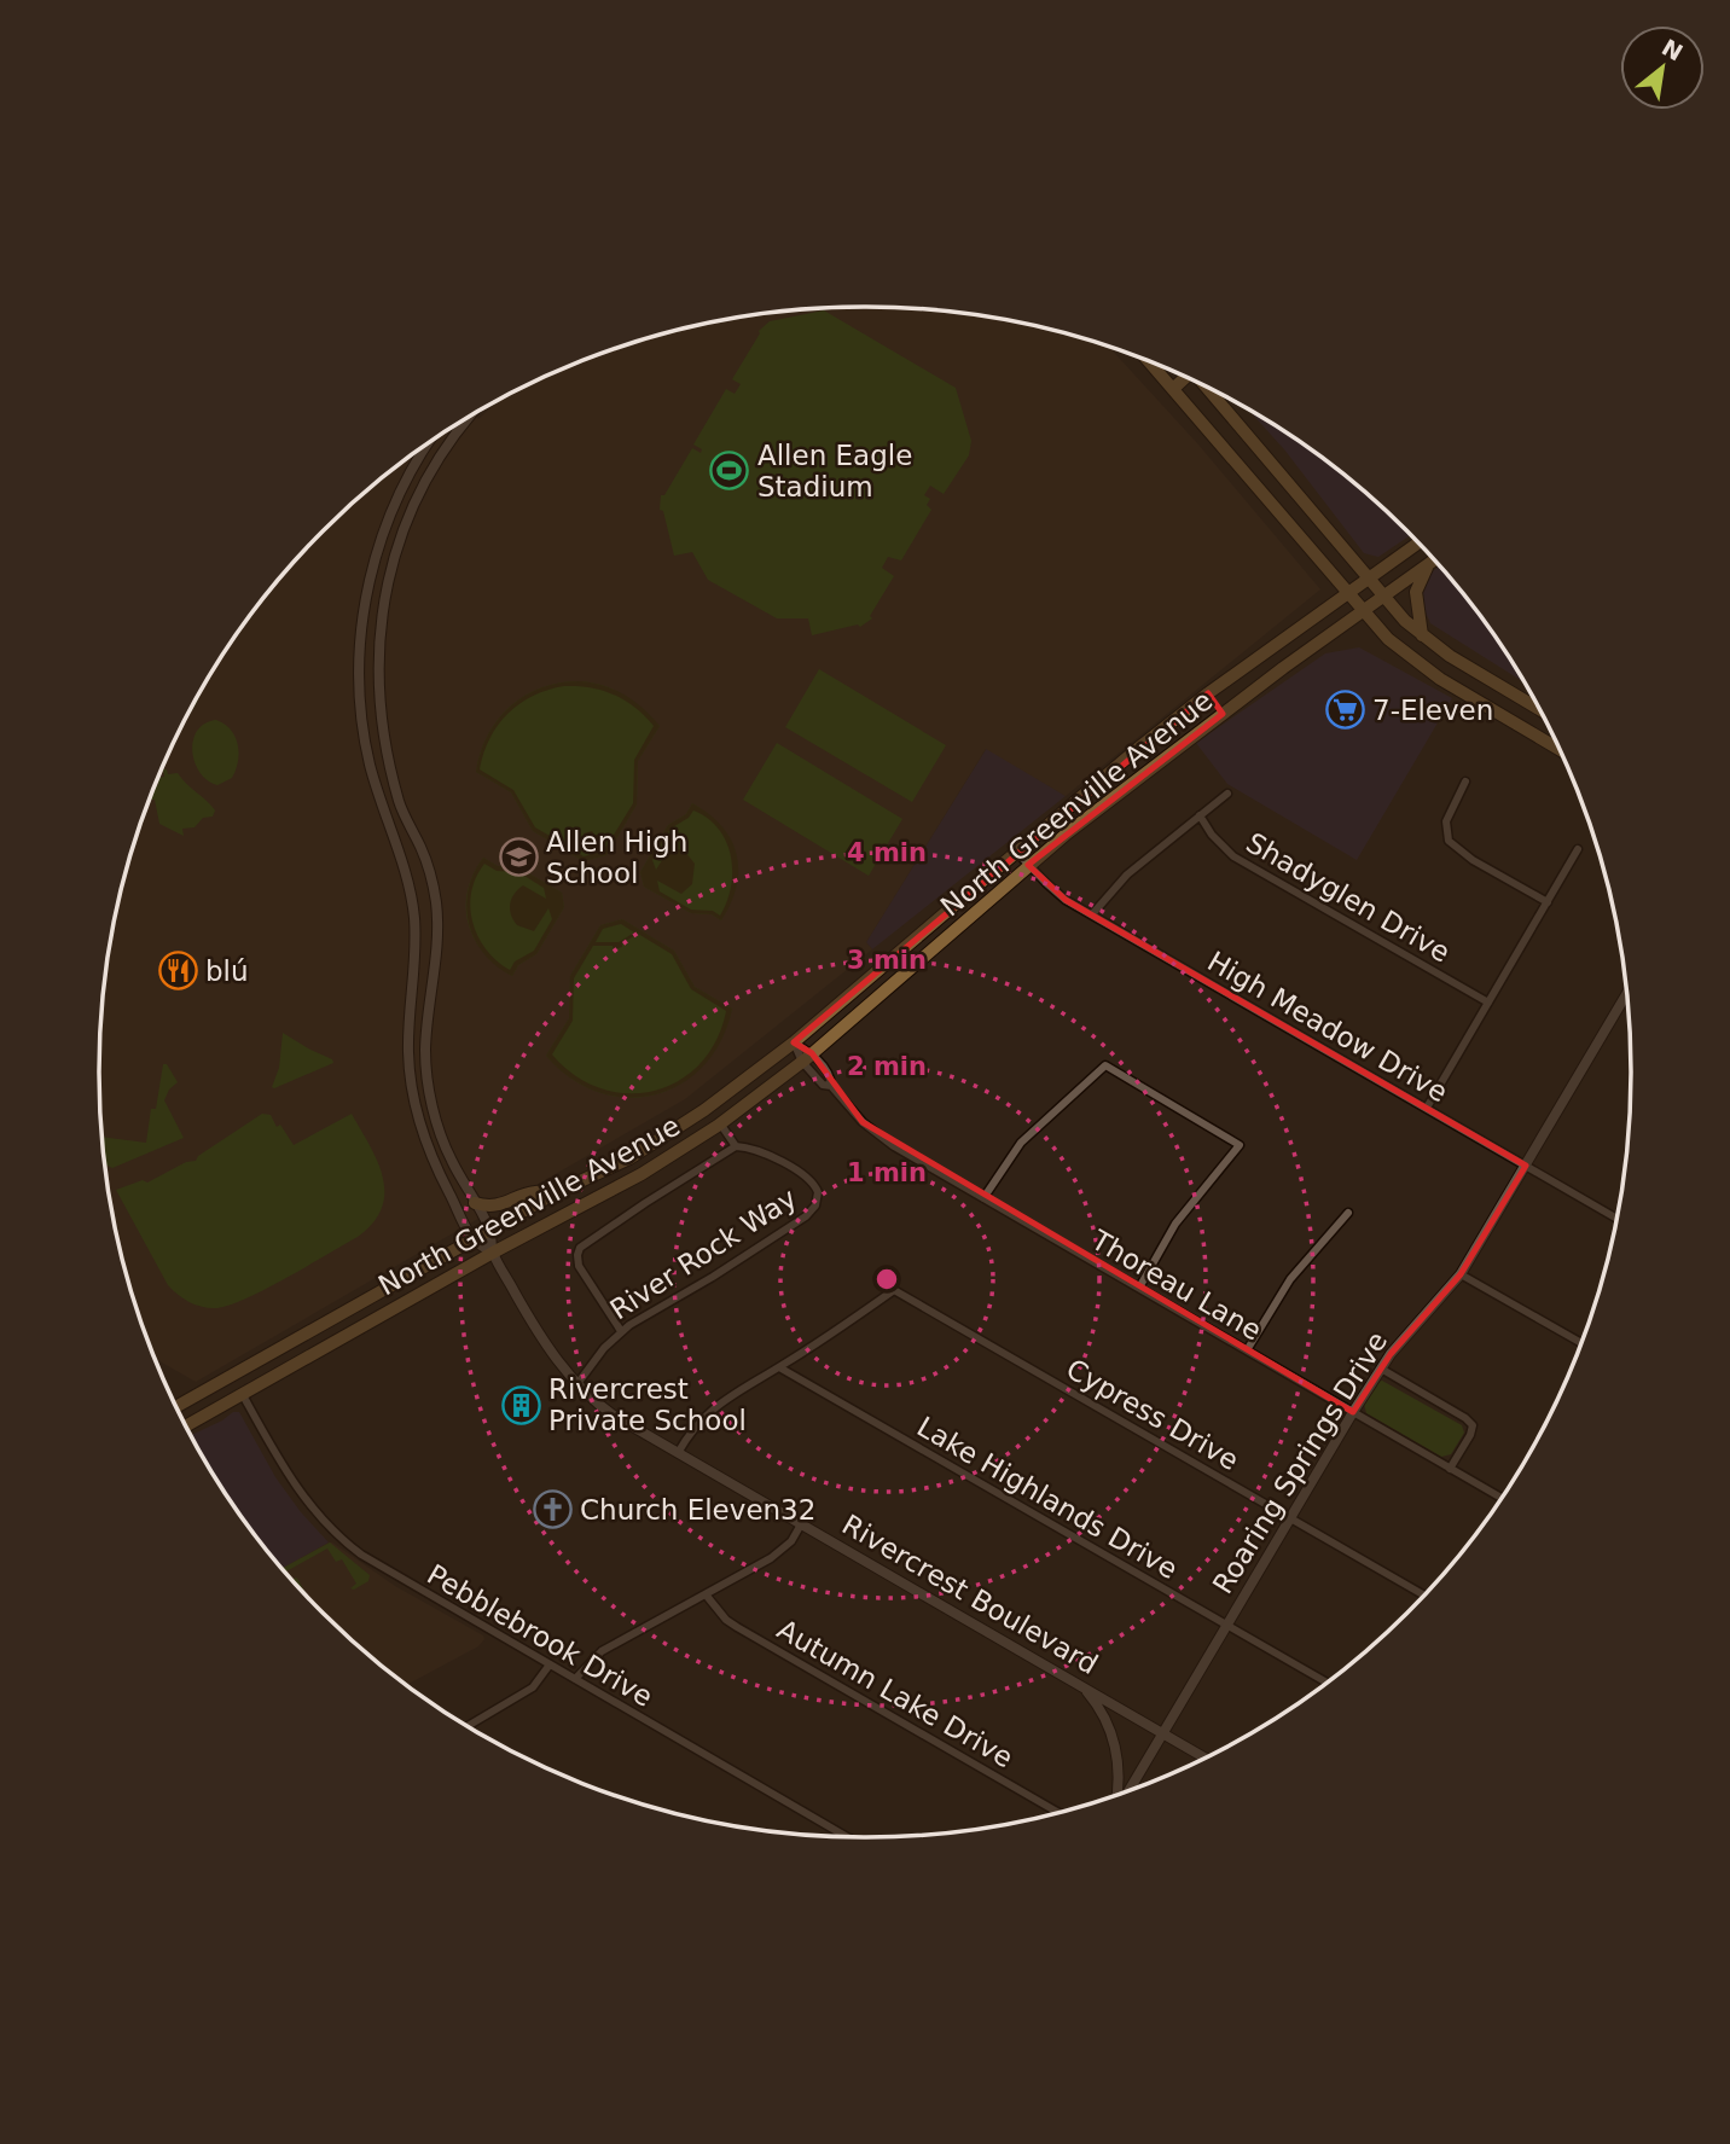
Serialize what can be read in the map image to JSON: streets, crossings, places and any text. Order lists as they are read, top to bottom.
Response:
{
  "streets": {
    "main road": ["North Greenville Avenue"],
    "street": [
      "Shadyglen Drive",
      "High Meadow Drive",
      "River Rock Way",
      "Thoreau Lane",
      "Cypress Drive",
      "Roaring Springs Drive",
      "Lake Highlands Drive",
      "Rivercrest Boulevard",
      "Pebblebrook Drive",
      "Autumn Lake Drive"
    ]
  },
  "crossings": [
    ["North Greenville Avenue", "High Meadow Drive"],
    ["North Greenville Avenue", "Thoreau Lane"],
    ["North Greenville Avenue", "Rivercrest Boulevard"],
    ["North Greenville Avenue", "Pebblebrook Drive"],
    ["High Meadow Drive", "Roaring Springs Drive"],
    ["River Rock Way", "Rivercrest Boulevard"],
    ["Thoreau Lane", "Roaring Springs Drive"],
    ["Cypress Drive", "Roaring Springs Drive"],
    ["Cypress Drive", "Lake Highlands Drive"],
    ["Roaring Springs Drive", "Lake Highlands Drive"],
    ["Roaring Springs Drive", "Rivercrest Boulevard"]
  ],
  "places": {
    "sports": ["Allen Eagle Stadium"],
    "supermarket": ["7-Eleven"],
    "school or university": ["Allen High School"],
    "restaurant": ["blú"],
    "building": ["Rivercrest Private School"],
    "church": ["Church Eleven32"]
  },
  "north": "top right",
  "rings": [
    "4 min",
    "3 min",
    "2 min",
    "1 min"
  ]
}
